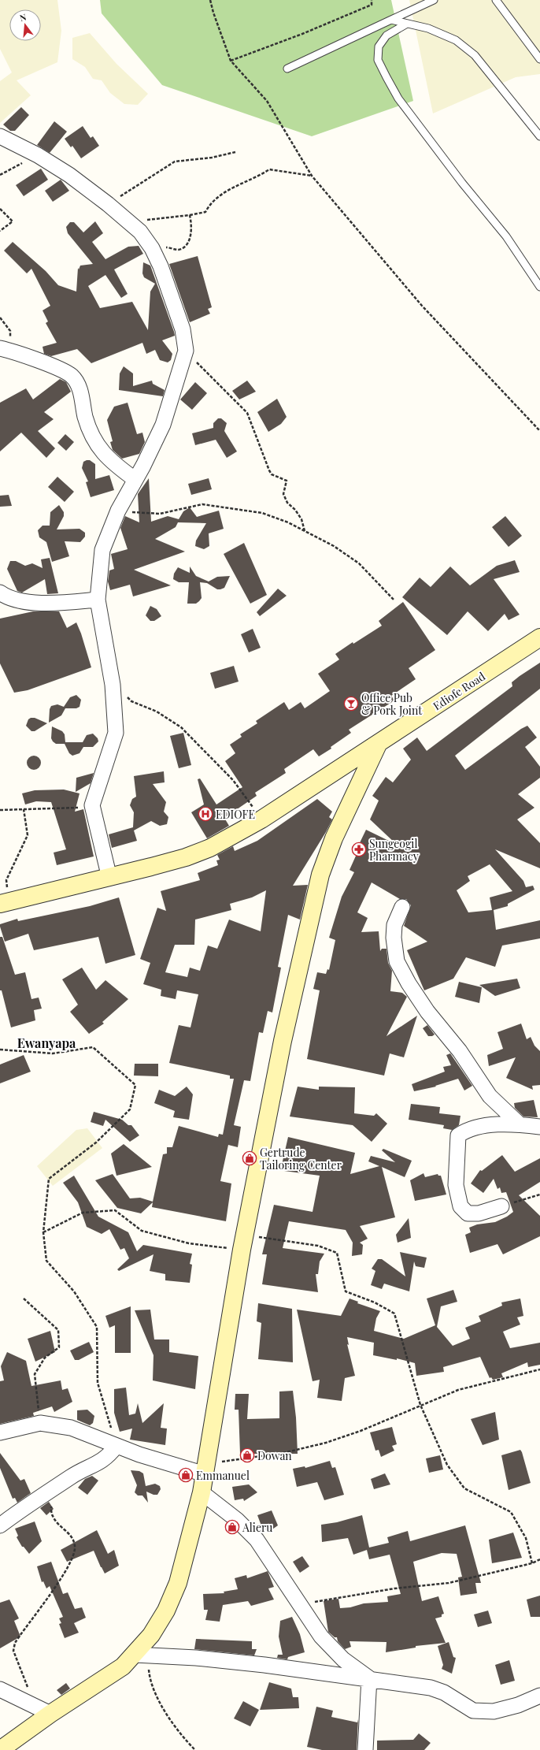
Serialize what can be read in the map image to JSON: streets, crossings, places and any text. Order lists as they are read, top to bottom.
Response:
{
  "streets": {
    "street": ["Ediofe Road"]
  },
  "districts": ["Ewanyapa"],
  "places": {
    "bar": ["Office Pub & Pork Joint"],
    "hospital": ["EDIOFE"],
    "pharmacy": ["Sungeogil Pharmacy"],
    "shop": [
      "Gertrude Tailoring Center",
      "Dowan",
      "Emmanuel",
      "Alieru"
    ]
  },
  "north": "top"
}
